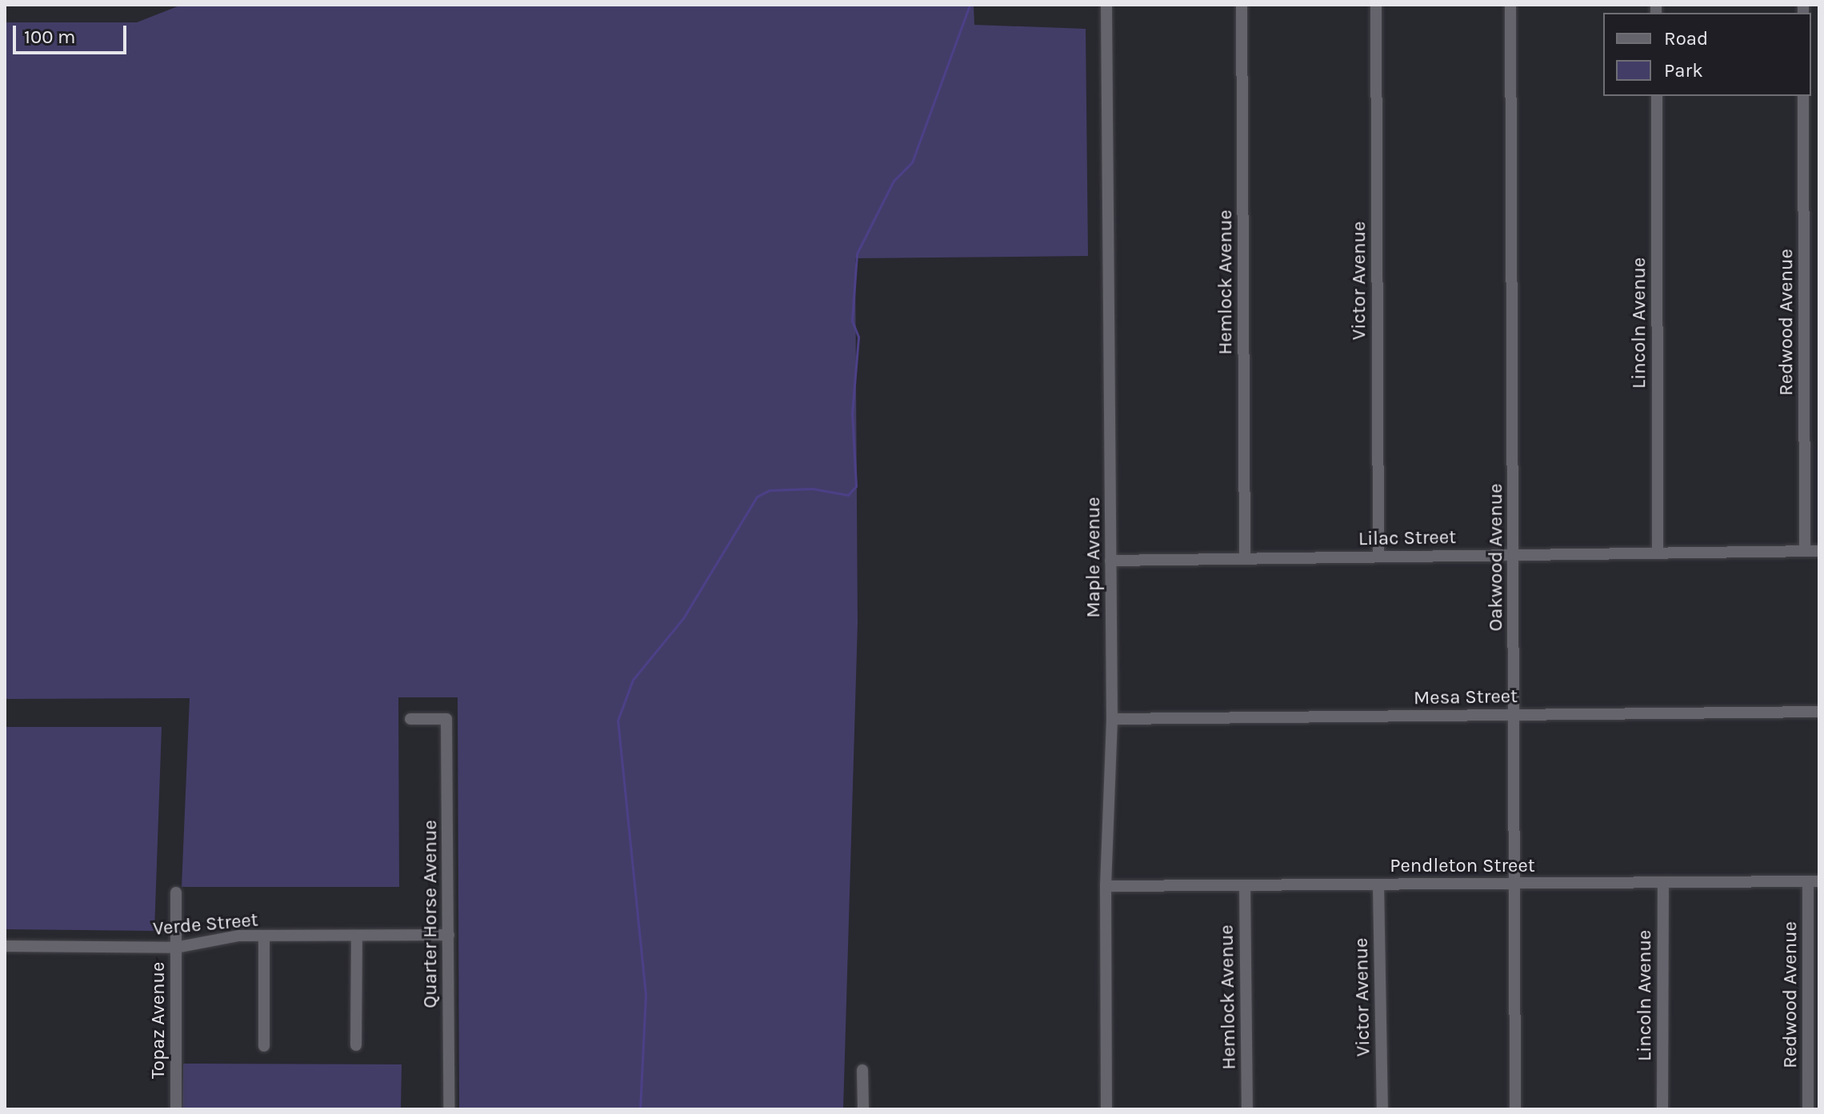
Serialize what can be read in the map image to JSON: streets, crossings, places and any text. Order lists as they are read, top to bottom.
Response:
{
  "streets": {
    "street": [
      "Victor Avenue",
      "Hemlock Avenue",
      "Redwood Avenue",
      "Lincoln Avenue",
      "Lilac Street",
      "Maple Avenue",
      "Oakwood Avenue",
      "Mesa Street",
      "Pendleton Street",
      "Quarter Horse Avenue",
      "Verde Street",
      "Topaz Avenue"
    ]
  },
  "crossings": [
    ["Victor Avenue", "Lilac Street"],
    ["Victor Avenue", "Pendleton Street"],
    ["Hemlock Avenue", "Lilac Street"],
    ["Hemlock Avenue", "Pendleton Street"],
    ["Redwood Avenue", "Lilac Street"],
    ["Redwood Avenue", "Pendleton Street"],
    ["Lincoln Avenue", "Lilac Street"],
    ["Lincoln Avenue", "Pendleton Street"],
    ["Lilac Street", "Maple Avenue"],
    ["Lilac Street", "Oakwood Avenue"],
    ["Maple Avenue", "Mesa Street"],
    ["Maple Avenue", "Pendleton Street"],
    ["Oakwood Avenue", "Mesa Street"],
    ["Oakwood Avenue", "Pendleton Street"],
    ["Quarter Horse Avenue", "Verde Street"],
    ["Verde Street", "Topaz Avenue"]
  ],
  "legend": ["Road", "Park"],
  "scale_bar": "100 m"
}
